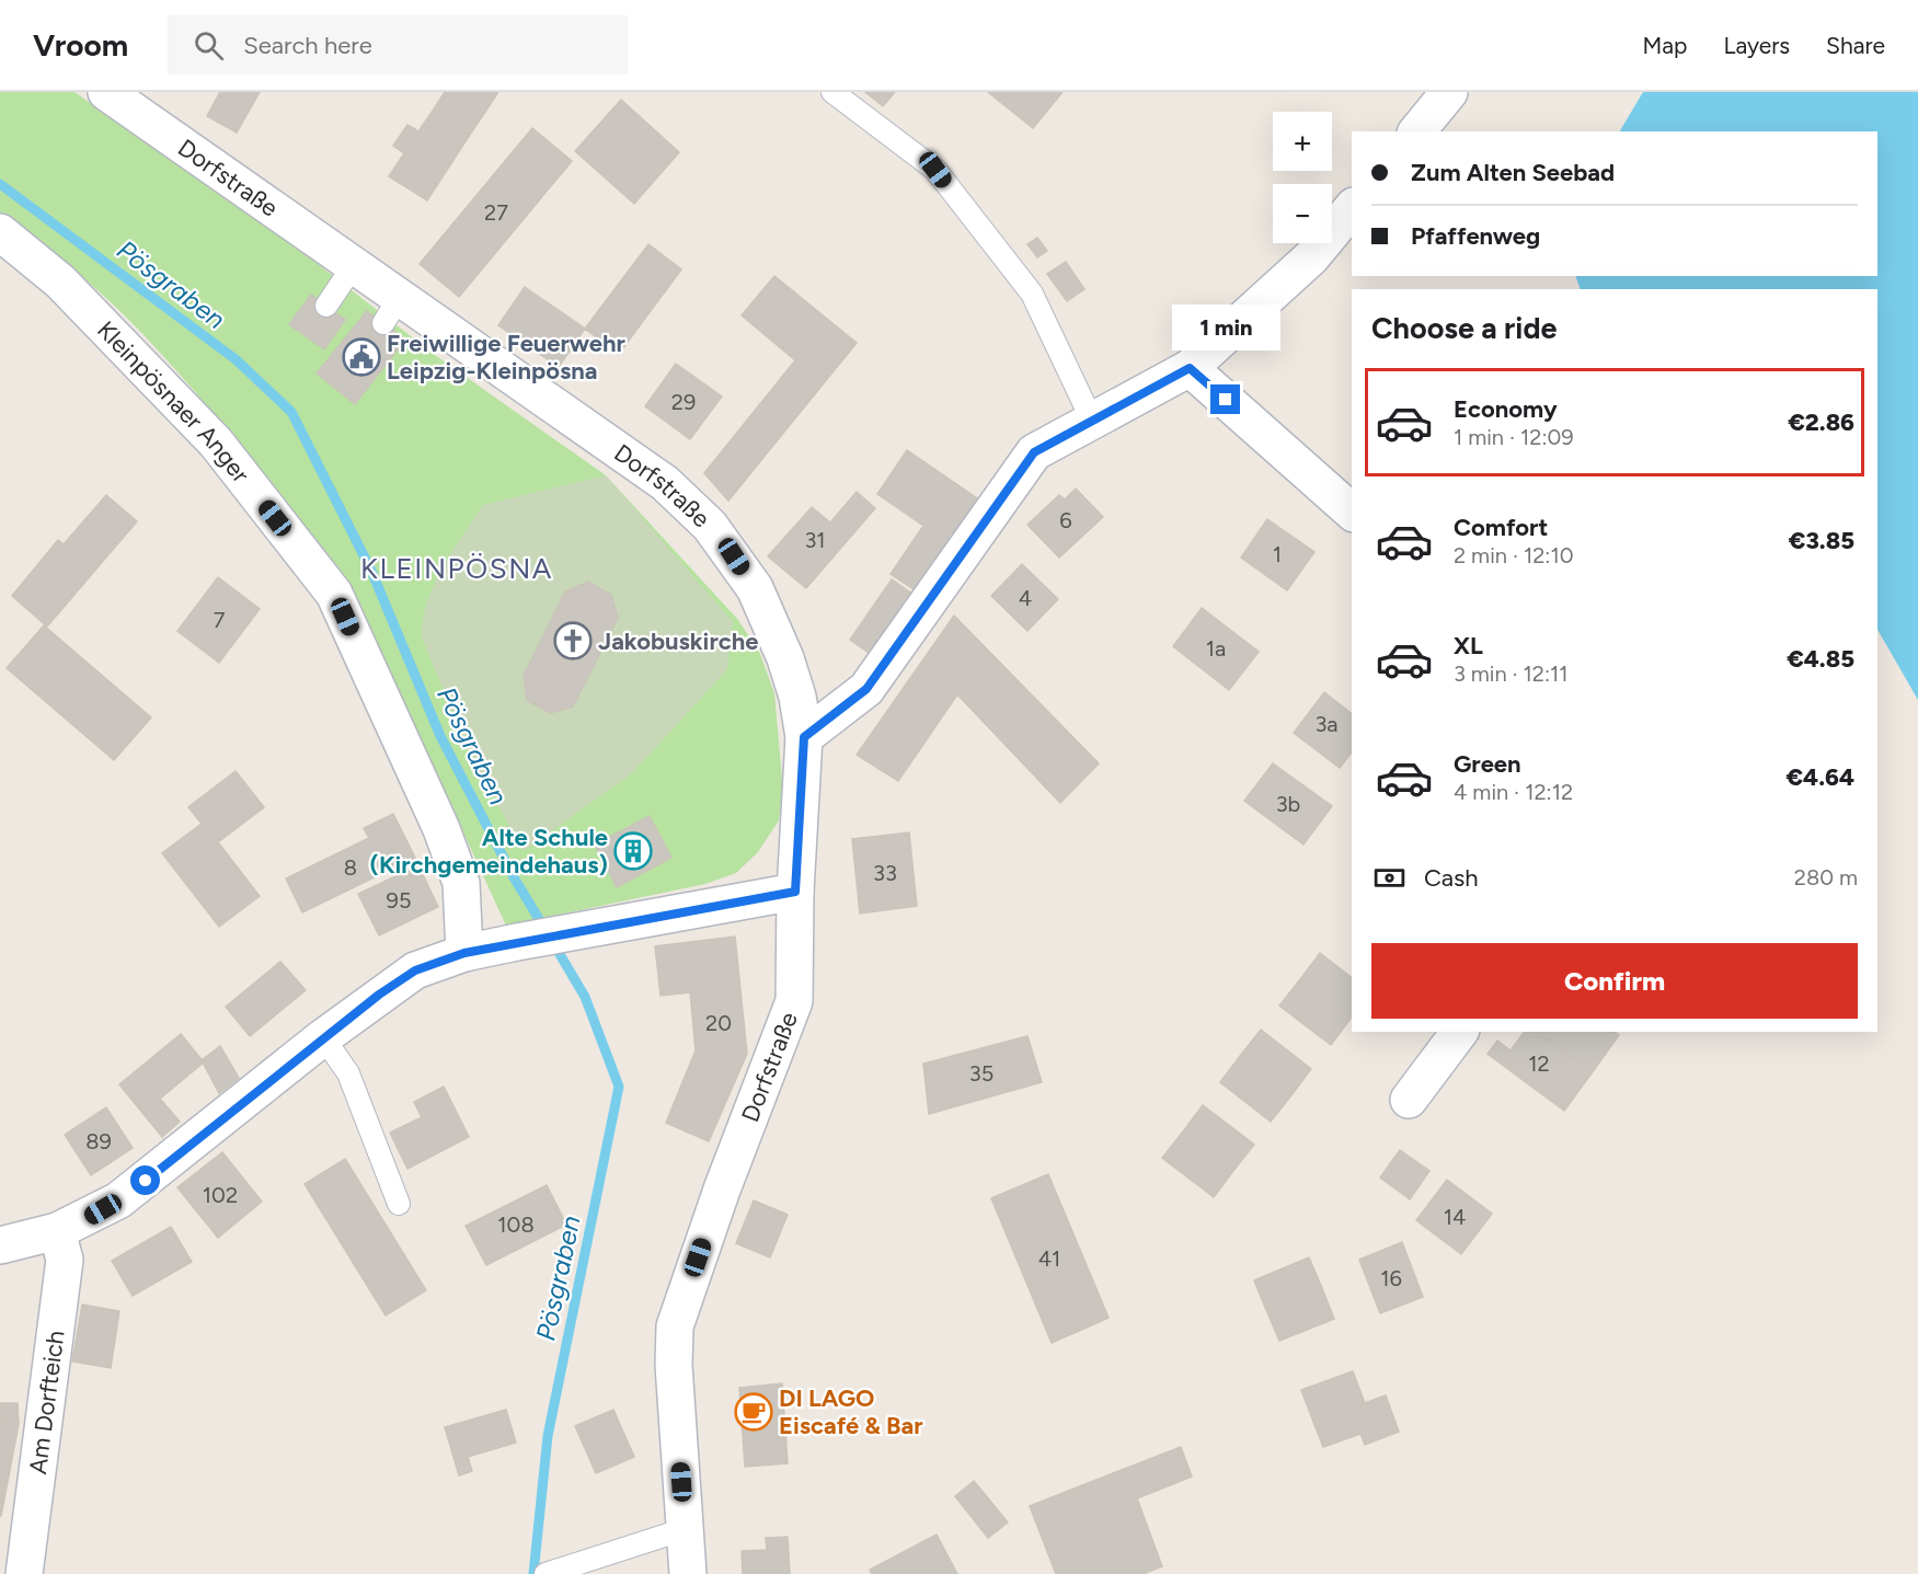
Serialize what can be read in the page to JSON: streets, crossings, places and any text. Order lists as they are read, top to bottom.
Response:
{
  "streets": {
    "street": ["Dorfstraße", "Kleinpösnaer Anger", "Am Dorfteich"]
  },
  "districts": ["KLEINPÖSNA"],
  "water": ["Pösgraben"],
  "places": {
    "public building": ["Freiwillige Feuerwehr Leipzig-Kleinpösna"],
    "church": ["Jakobuskirche"],
    "building": ["Alte Schule (Kirchgemeindehaus)"],
    "cafe": ["DI LAGO Eiscafé & Bar"]
  },
  "house_numbers": [
    "27",
    "29",
    "6",
    "31",
    "1",
    "4",
    "7",
    "1a",
    "3a",
    "3b",
    "8",
    "33",
    "95",
    "20",
    "12",
    "35",
    "89",
    "102",
    "14",
    "108",
    "41",
    "16"
  ],
  "page": {
    "header": "Vroom",
    "search": "Search here",
    "nav": ["Map", "Layers", "Share"],
    "map_buttons": ["+", "−"],
    "banner": ["Zum Alten Seebad", "Pfaffenweg"],
    "heading": "Choose a ride",
    "bubble": "1 min",
    "list": [
      {
        "name": "Economy",
        "note": "1 min · 12:09",
        "value": "€2.86"
      },
      {
        "name": "Comfort",
        "note": "2 min · 12:10",
        "value": "€3.85"
      },
      {
        "name": "XL",
        "note": "3 min · 12:11",
        "value": "€4.85"
      },
      {
        "name": "Green",
        "note": "4 min · 12:12",
        "value": "€4.64"
      }
    ],
    "pay": ["Cash", "280 m"],
    "buttons": "Confirm"
  }
}
